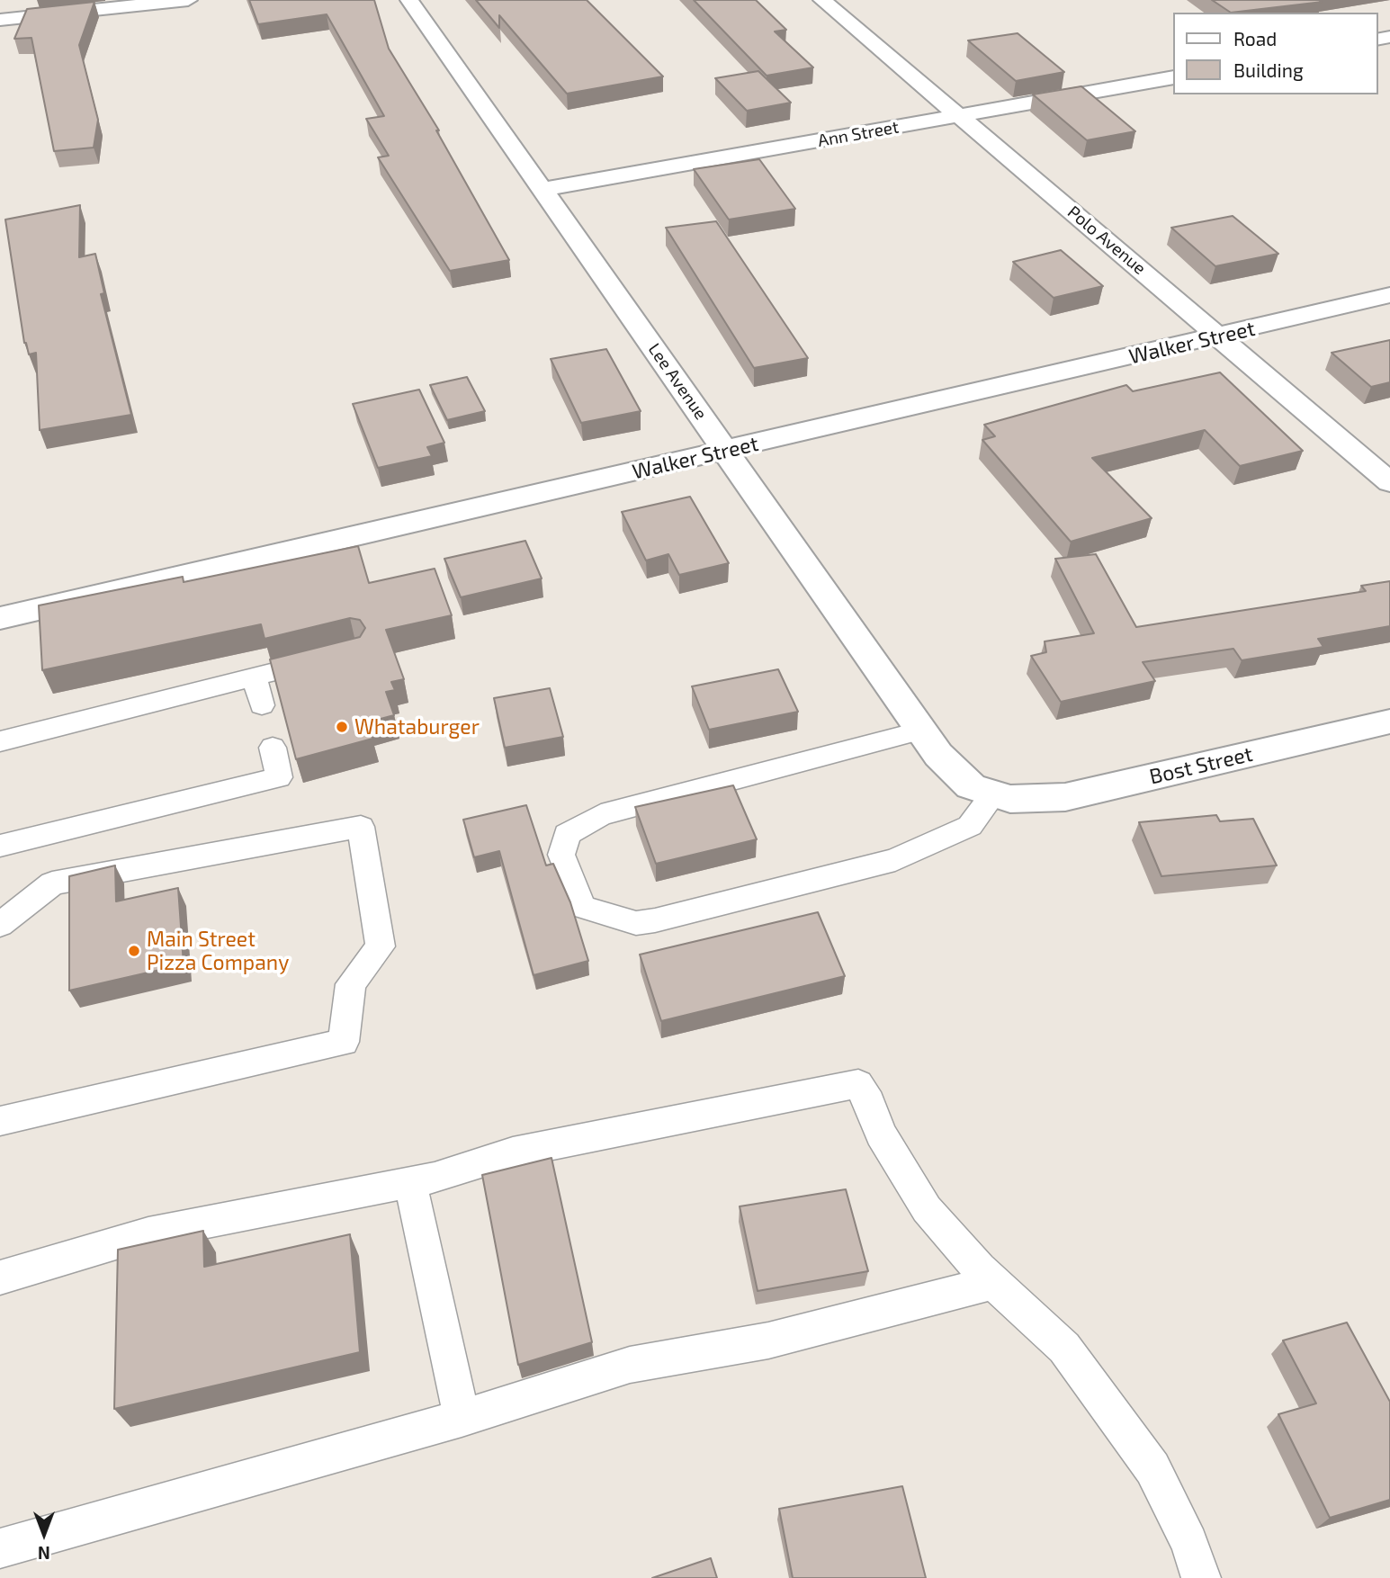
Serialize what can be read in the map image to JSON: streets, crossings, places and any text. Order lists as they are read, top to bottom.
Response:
{
  "streets": {
    "street": [
      "Ann Street",
      "Polo Avenue",
      "Walker Street",
      "Lee Avenue",
      "Bost Street"
    ]
  },
  "crossings": [
    ["Ann Street", "Polo Avenue"],
    ["Ann Street", "Lee Avenue"],
    ["Polo Avenue", "Walker Street"],
    ["Walker Street", "Lee Avenue"],
    ["Lee Avenue", "Bost Street"]
  ],
  "places": ["Whataburger", "Main Street Pizza Company"],
  "legend": ["Road", "Building"],
  "north": "bottom"
}
